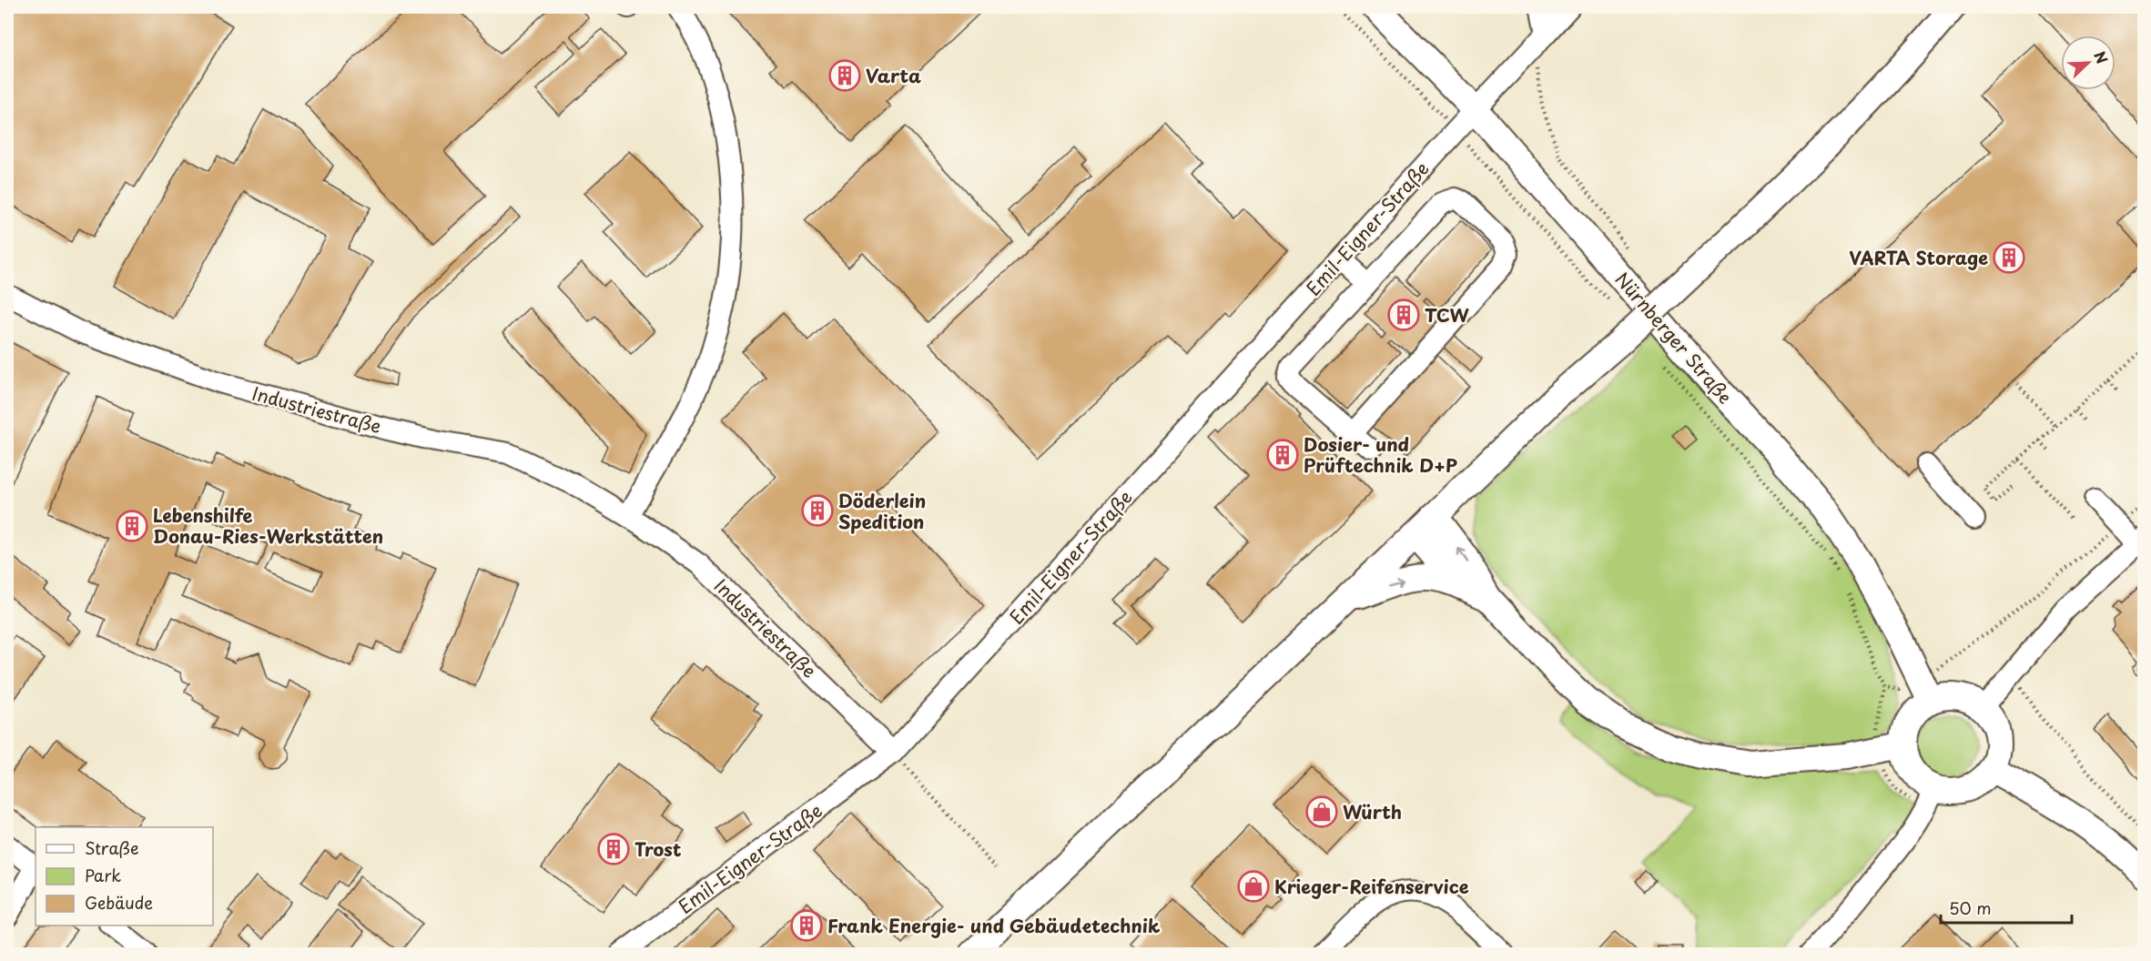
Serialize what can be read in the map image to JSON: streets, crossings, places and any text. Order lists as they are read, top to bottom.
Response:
{
  "streets": {
    "main road": ["Nürnberger Straße"],
    "street": ["Emil-Eigner-Straße", "Industriestraße"]
  },
  "crossings": [
    ["Emil-Eigner-Straße", "Nürnberger Straße"],
    ["Emil-Eigner-Straße", "Industriestraße"]
  ],
  "places": {
    "building": [
      "Varta",
      "VARTA Storage",
      "TCW",
      "Dosier- und Prüftechnik D+P",
      "Döderlein Spedition",
      "Lebenshilfe Donau-Ries-Werkstätten",
      "Trost",
      "Frank Energie- und Gebäudetechnik"
    ],
    "shop": ["Würth", "Krieger-Reifenservice"]
  },
  "legend": ["Straße", "Park", "Gebäude"],
  "scale_bar": "50 m",
  "north": "top right"
}
